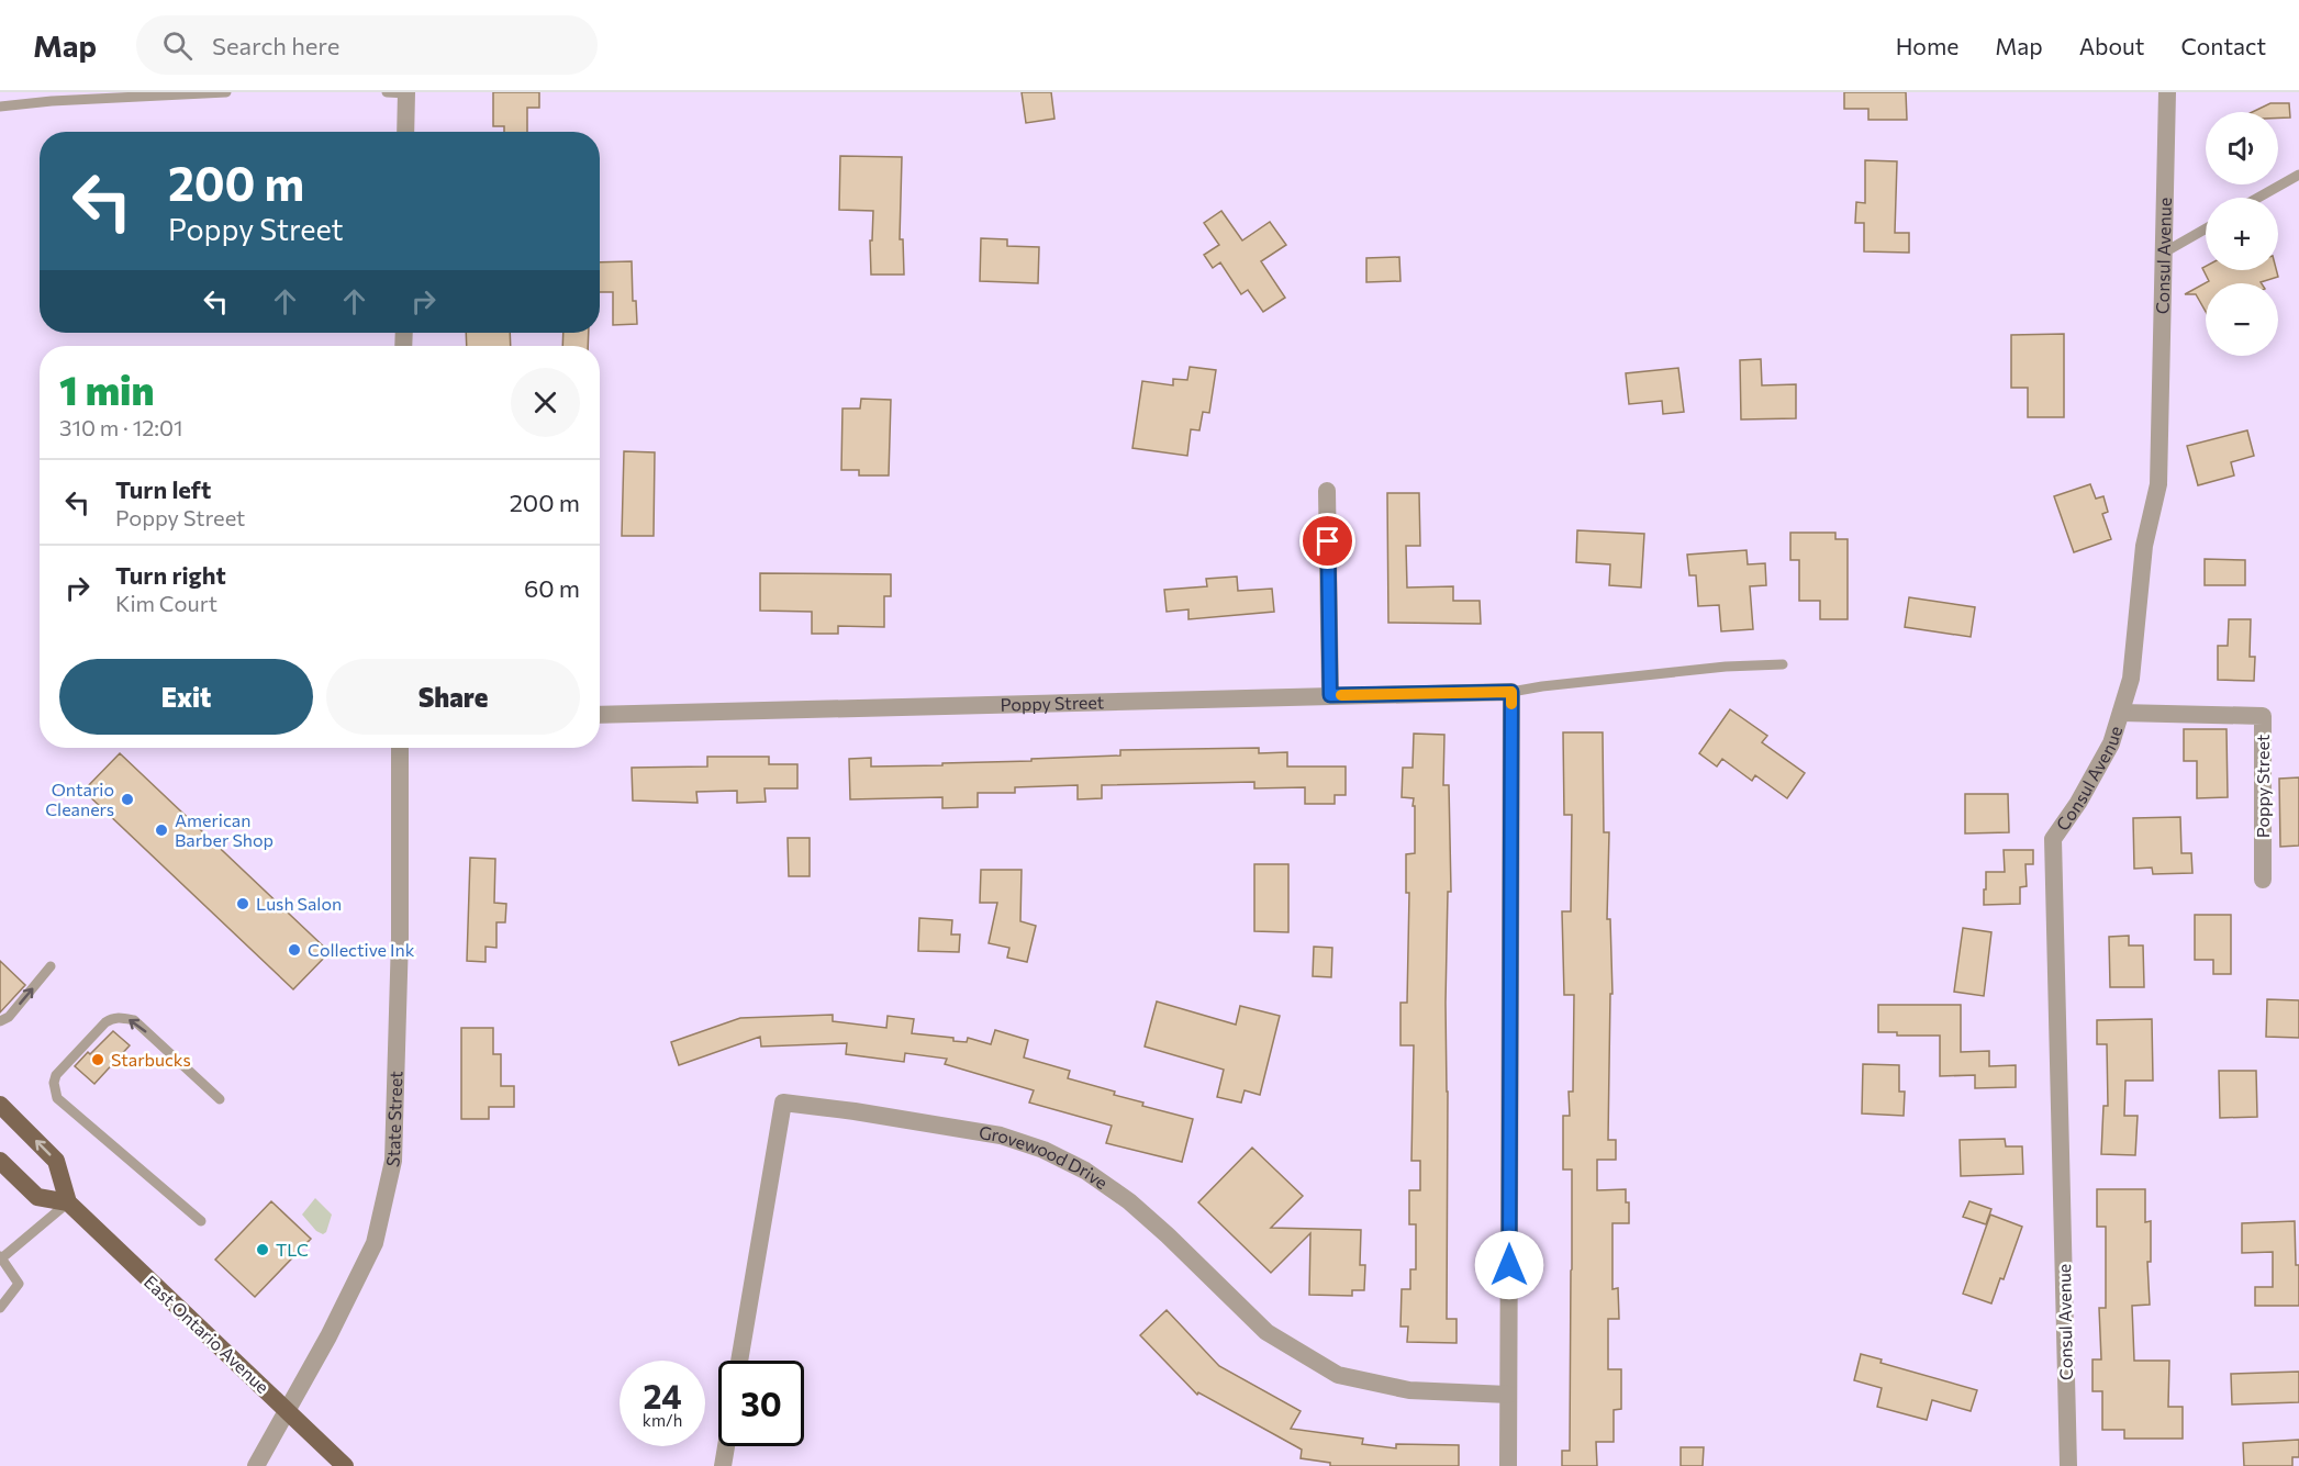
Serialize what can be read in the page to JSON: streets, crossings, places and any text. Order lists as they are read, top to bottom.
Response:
{
  "streets": {
    "main road": ["East Ontario Avenue"],
    "street": [
      "Consul Avenue",
      "Poppy Street",
      "State Street",
      "Grovewood Drive"
    ]
  },
  "crossings": [
    ["Consul Avenue", "Poppy Street"],
    ["State Street", "East Ontario Avenue"]
  ],
  "places": [
    "Ontario Cleaners",
    "American Barber Shop",
    "Lush Salon",
    "Collective Ink",
    "Starbucks",
    "TLC"
  ],
  "page": {
    "header": "Map",
    "search": "Search here",
    "nav": [
      "Home",
      "Map",
      "About",
      "Contact"
    ],
    "map_buttons": ["+", "−"],
    "turn": ["200 m", "Poppy Street"],
    "heading": ["1 min", "310 m · 12:01"],
    "list": [
      {
        "name": "Turn left",
        "note": "Poppy Street",
        "value": "200 m"
      },
      {
        "name": "Turn right",
        "note": "Kim Court",
        "value": "60 m"
      }
    ],
    "buttons": ["Exit", "Share"],
    "speed": "24 km/h",
    "limit": "30"
  }
}
